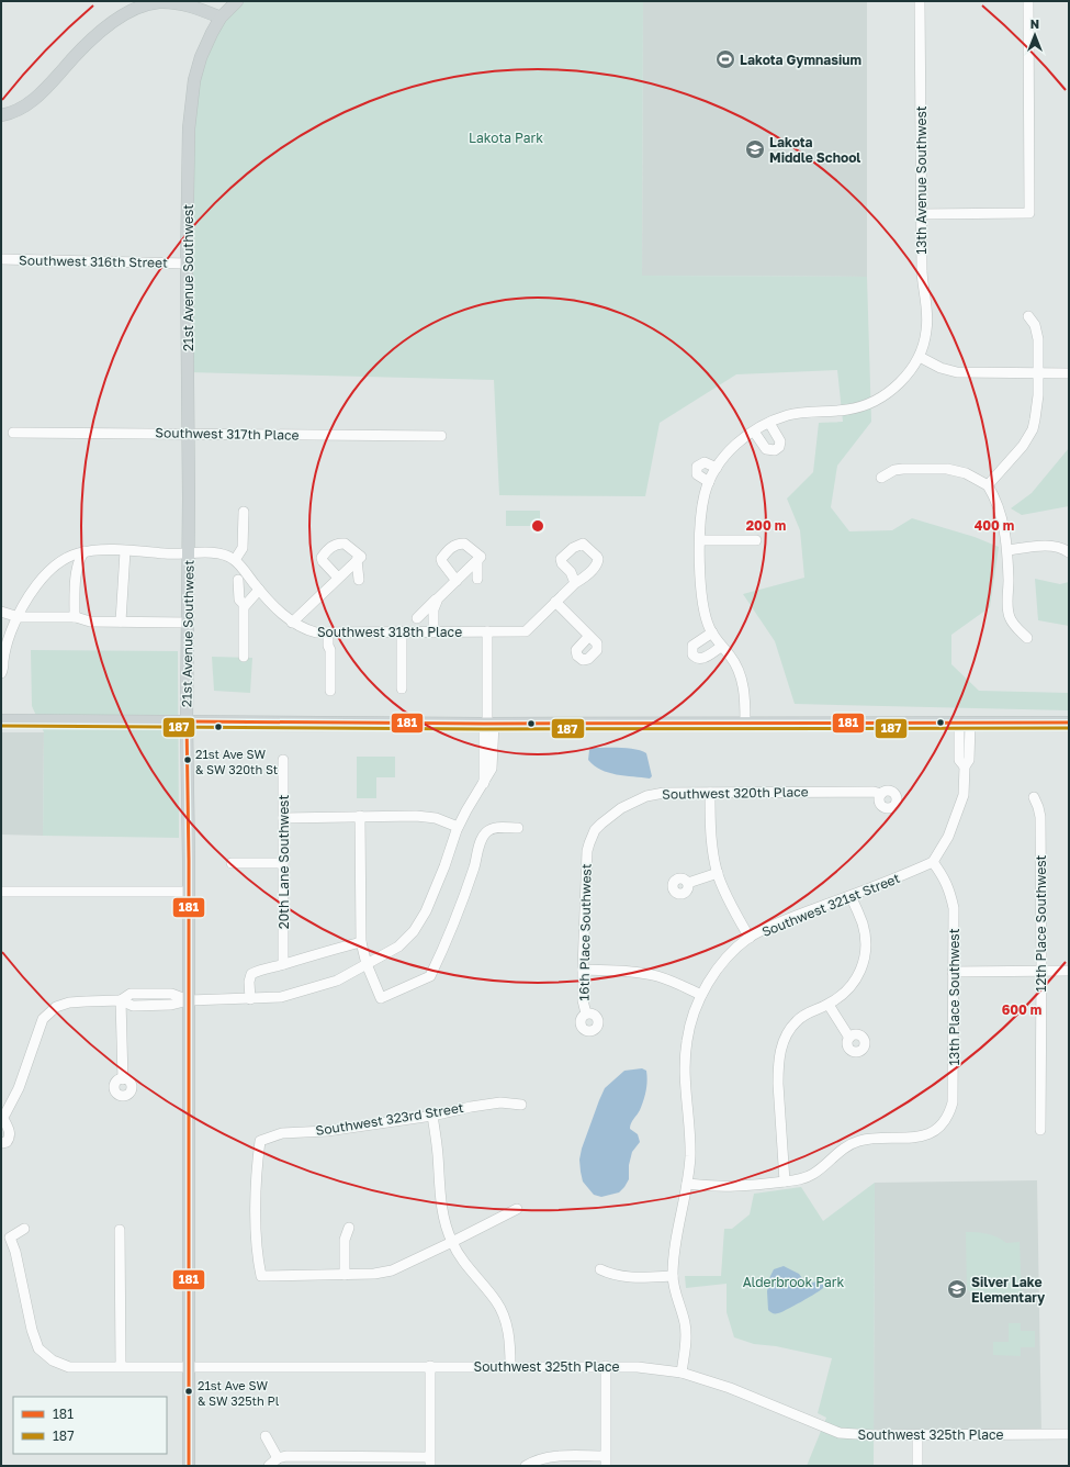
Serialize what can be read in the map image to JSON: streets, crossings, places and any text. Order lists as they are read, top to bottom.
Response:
{
  "streets": {
    "main road": ["21st Avenue Southwest"],
    "street": [
      "13th Avenue Southwest",
      "Southwest 316th Street",
      "Southwest 317th Place",
      "Southwest 318th Place",
      "Southwest 320th Place",
      "20th Lane Southwest",
      "Southwest 321st Street",
      "12th Place Southwest",
      "16th Place Southwest",
      "13th Place Southwest",
      "Southwest 323rd Street",
      "Southwest 325th Place"
    ]
  },
  "crossings": [
    ["Southwest 316th Street", "21st Avenue Southwest"],
    ["21st Avenue Southwest", "Southwest 317th Place"],
    ["21st Avenue Southwest", "Southwest 325th Place"],
    ["Southwest 320th Place", "16th Place Southwest"],
    ["Southwest 321st Street", "13th Place Southwest"],
    ["Southwest 321st Street", "Southwest 325th Place"]
  ],
  "parks": ["Lakota Park", "Alderbrook Park"],
  "places": {
    "sports": ["Lakota Gymnasium"],
    "school or university": ["Lakota Middle School", "Silver Lake Elementary"],
    "other": ["21st Ave SW & SW 320th St", "21st Ave SW & SW 325th Pl"]
  },
  "lines": ["transit line 181", "transit line 187"],
  "legend": ["181", "187"],
  "north": "top",
  "rings": ["200 m", "400 m", "600 m"]
}
